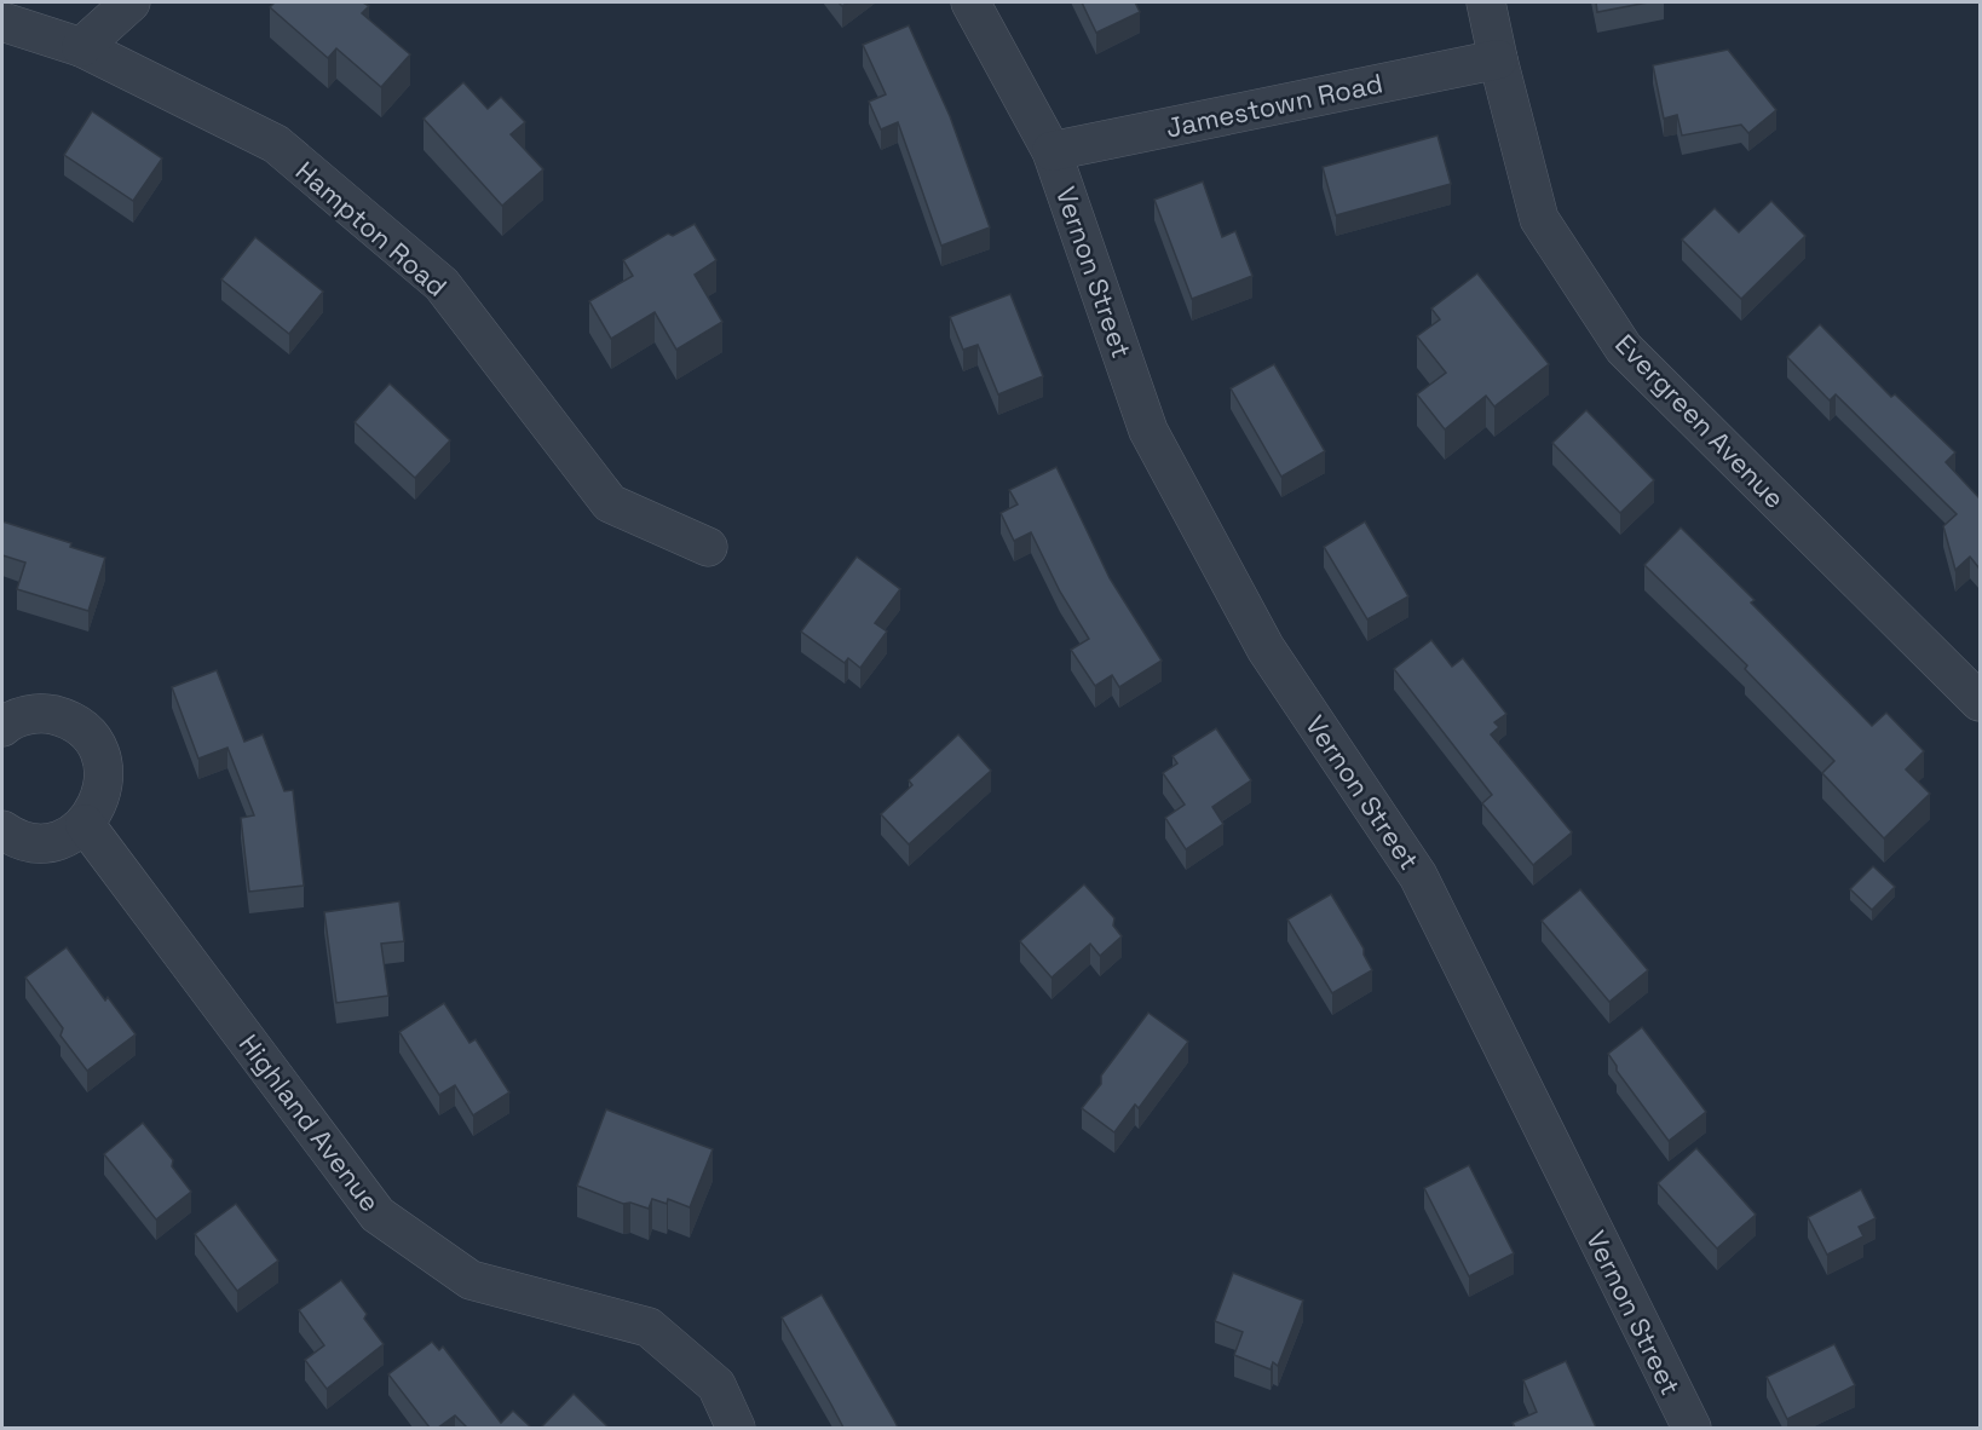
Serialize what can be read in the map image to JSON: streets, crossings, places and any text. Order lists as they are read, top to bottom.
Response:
{
  "streets": {
    "street": [
      "Jamestown Road",
      "Hampton Road",
      "Vernon Street",
      "Evergreen Avenue",
      "Highland Avenue"
    ]
  },
  "crossings": [
    ["Jamestown Road", "Vernon Street"],
    ["Jamestown Road", "Evergreen Avenue"]
  ]
}
